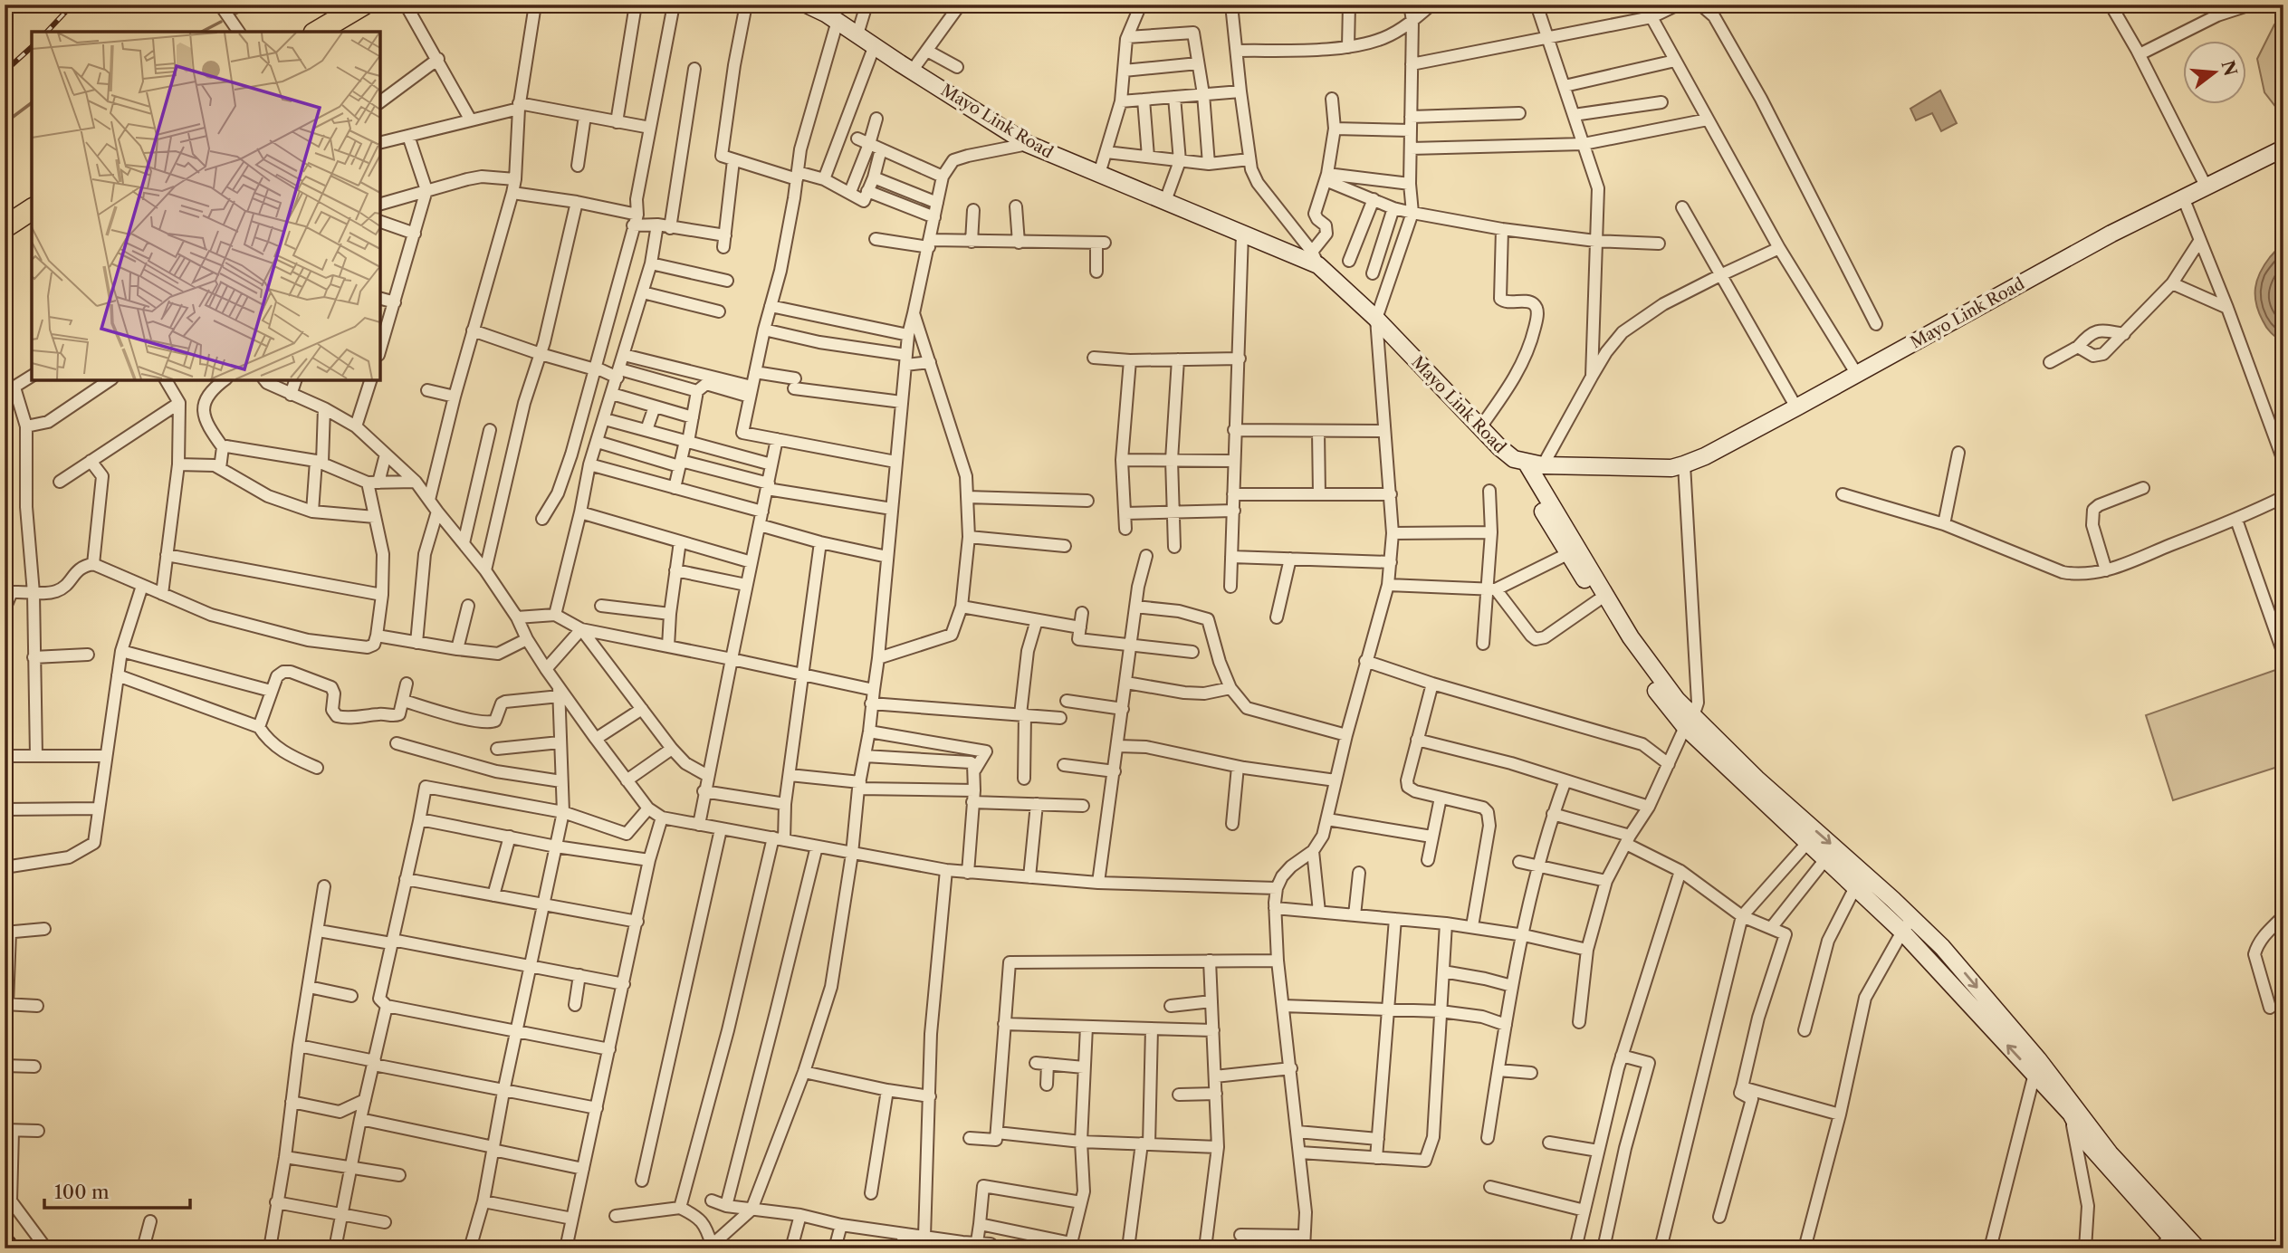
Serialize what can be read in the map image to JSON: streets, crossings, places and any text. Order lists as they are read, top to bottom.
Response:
{
  "streets": {
    "street": ["Mayo Link Road"]
  },
  "scale_bar": "100 m",
  "north": "right"
}
